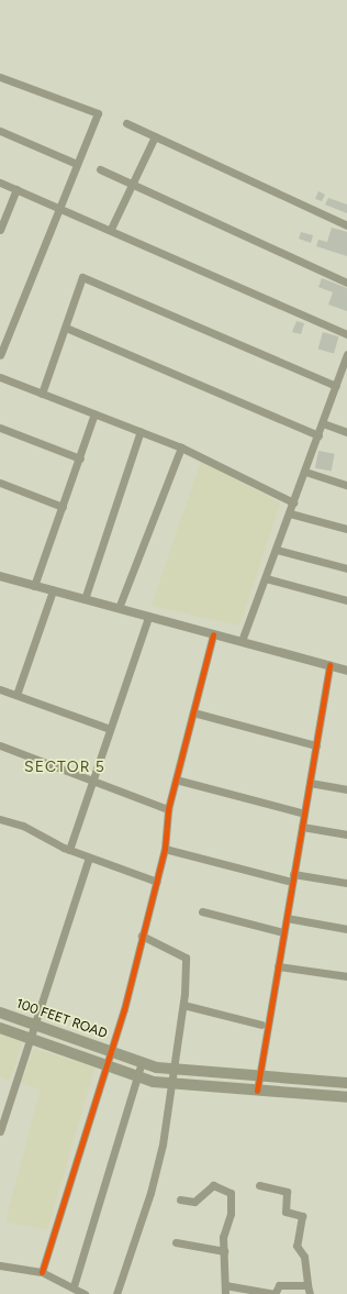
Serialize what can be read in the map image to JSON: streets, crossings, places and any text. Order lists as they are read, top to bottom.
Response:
{
  "streets": {
    "main road": ["100 FEET ROAD"]
  },
  "districts": ["SECTOR 5"]
}
